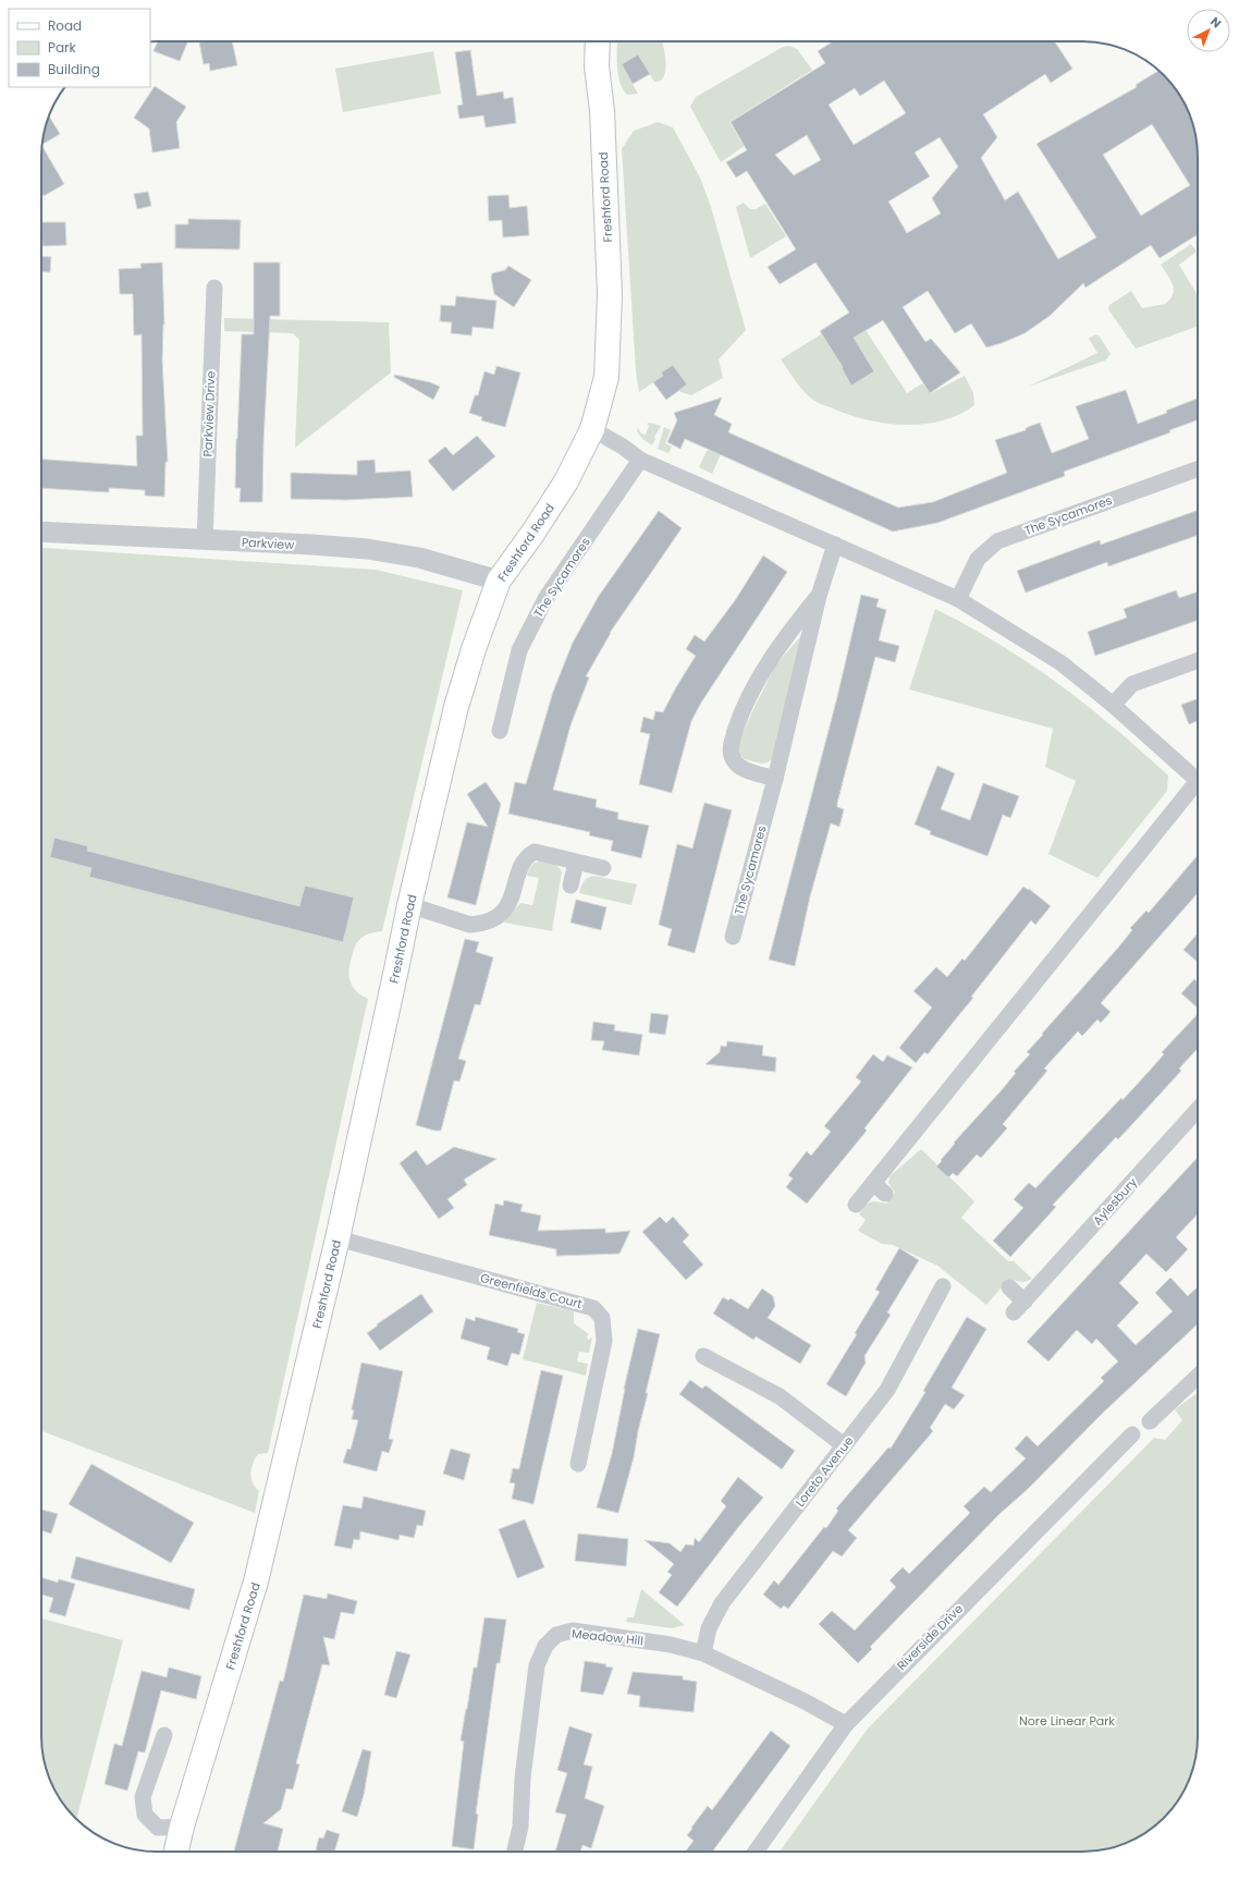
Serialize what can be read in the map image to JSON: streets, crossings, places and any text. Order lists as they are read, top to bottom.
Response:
{
  "streets": {
    "main road": ["Freshford Road"],
    "street": [
      "Parkview Drive",
      "The Sycamores",
      "Parkview",
      "Aylesbury",
      "Greenfields Court",
      "Loreto Avenue",
      "Meadow Hill",
      "Riverside Drive"
    ]
  },
  "crossings": [
    ["Freshford Road", "Parkview"],
    ["Freshford Road", "Greenfields Court"],
    ["Parkview Drive", "Parkview"],
    ["Loreto Avenue", "Meadow Hill"],
    ["Meadow Hill", "Riverside Drive"]
  ],
  "parks": ["Nore Linear Park"],
  "legend": ["Road", "Park", "Building"],
  "north": "top right"
}
